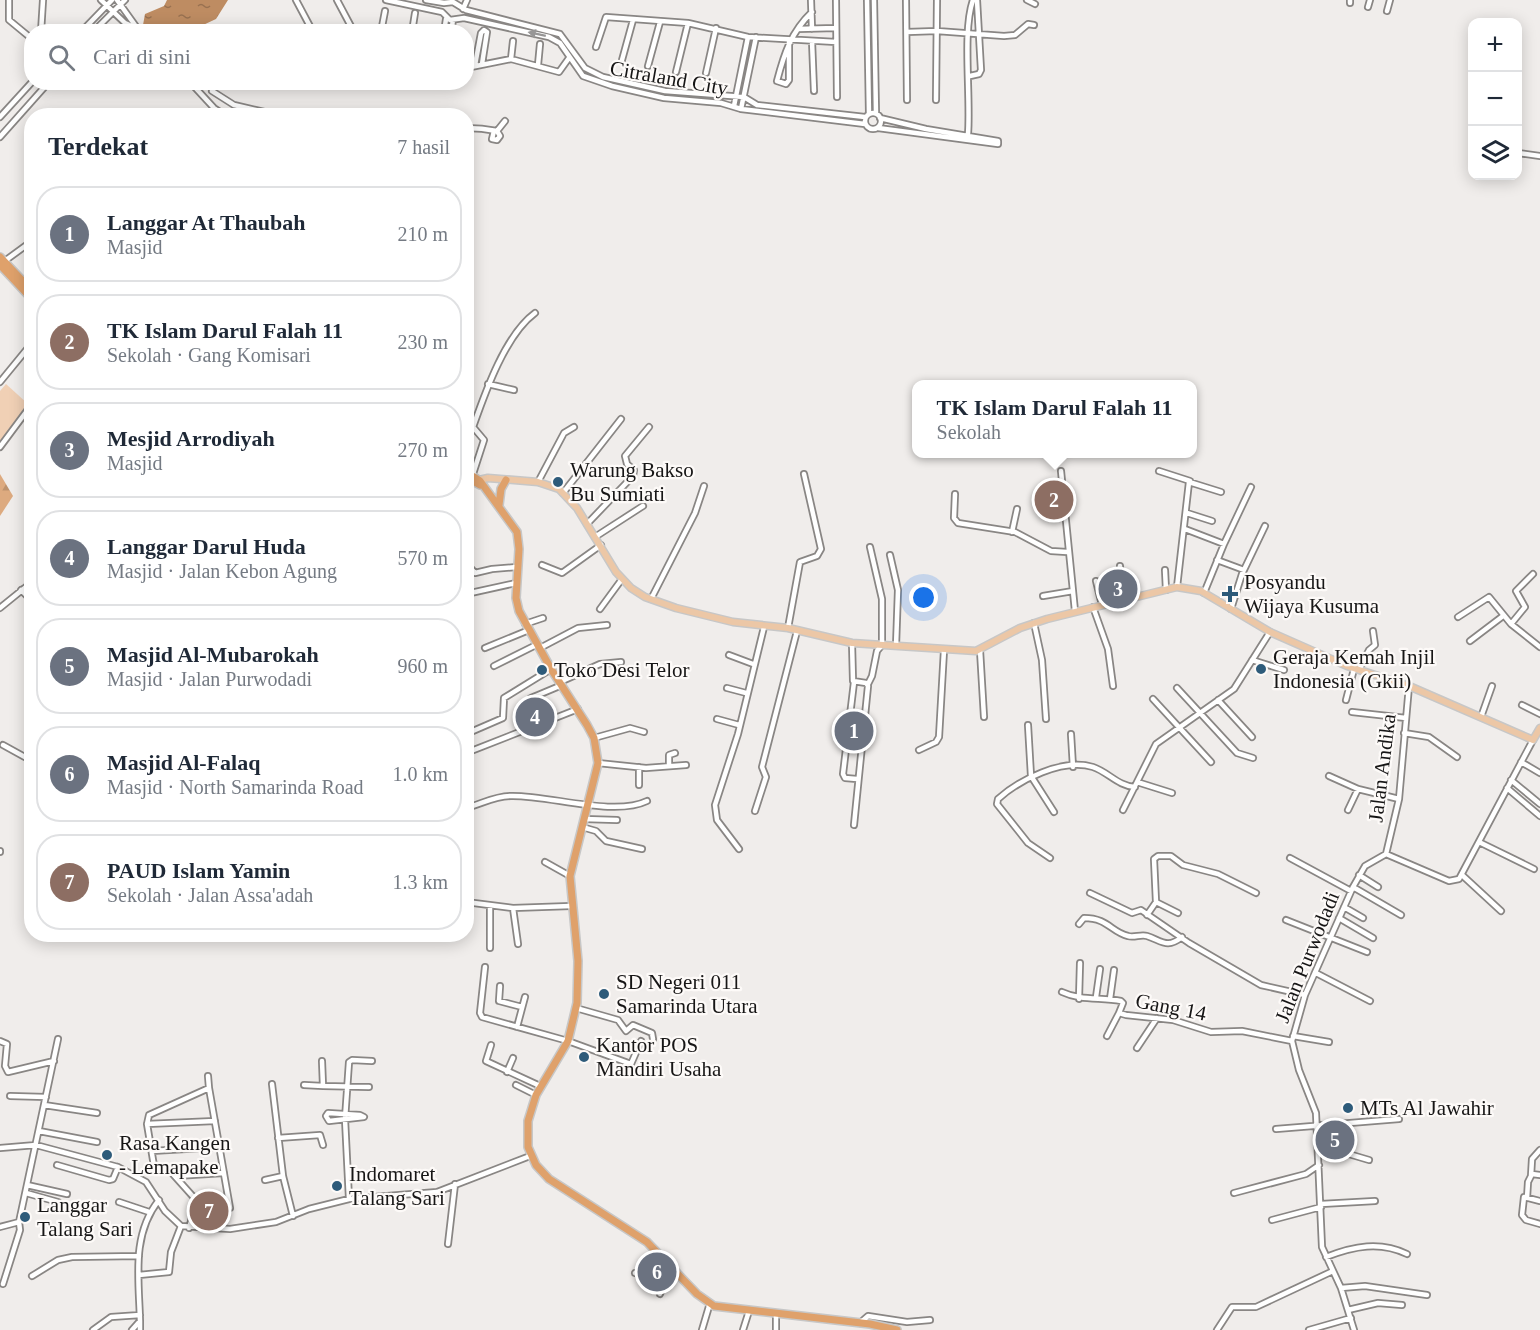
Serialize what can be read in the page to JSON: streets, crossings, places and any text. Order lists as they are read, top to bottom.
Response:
{
  "streets": {
    "street": [
      "Citraland City",
      "Jalan Andika",
      "Jalan Purwodadi",
      "Gang 14"
    ]
  },
  "crossings": [
    ["Jalan Andika", "Jalan Purwodadi"],
    ["Jalan Purwodadi", "Gang 14"]
  ],
  "places": {
    "other": [
      "Warung Bakso Bu Sumiati",
      "Geraja Kemah Injil Indonesia (Gkii)",
      "Toko Desi Telor",
      "SD Negeri 011 Samarinda Utara",
      "Kantor POS Mandiri Usaha",
      "MTs Al Jawahir",
      "Rasa Kangen - Lemapake",
      "Indomaret Talang Sari",
      "Langgar Talang Sari"
    ],
    "health": ["Posyandu Wijaya Kusuma"]
  },
  "page": {
    "map_buttons": ["+", "−"],
    "search": "Cari di sini",
    "heading": ["Terdekat", "7 hasil"],
    "list": [
      {
        "mark": "1",
        "name": "Langgar At Thaubah",
        "note": "Masjid",
        "value": "210 m"
      },
      {
        "mark": "2",
        "name": "TK Islam Darul Falah 11",
        "note": "Sekolah · Gang Komisari",
        "value": "230 m"
      },
      {
        "mark": "3",
        "name": "Mesjid Arrodiyah",
        "note": "Masjid",
        "value": "270 m"
      },
      {
        "mark": "4",
        "name": "Langgar Darul Huda",
        "note": "Masjid · Jalan Kebon Agung",
        "value": "570 m"
      },
      {
        "mark": "5",
        "name": "Masjid Al-Mubarokah",
        "note": "Masjid · Jalan Purwodadi",
        "value": "960 m"
      },
      {
        "mark": "6",
        "name": "Masjid Al-Falaq",
        "note": "Masjid · North Samarinda Road",
        "value": "1.0 km"
      },
      {
        "mark": "7",
        "name": "PAUD Islam Yamin",
        "note": "Sekolah · Jalan Assa'adah",
        "value": "1.3 km"
      }
    ],
    "popup": ["TK Islam Darul Falah 11", "Sekolah"],
    "pins": [
      "2",
      "3",
      "4",
      "1",
      "5",
      "7",
      "6"
    ]
  }
}
